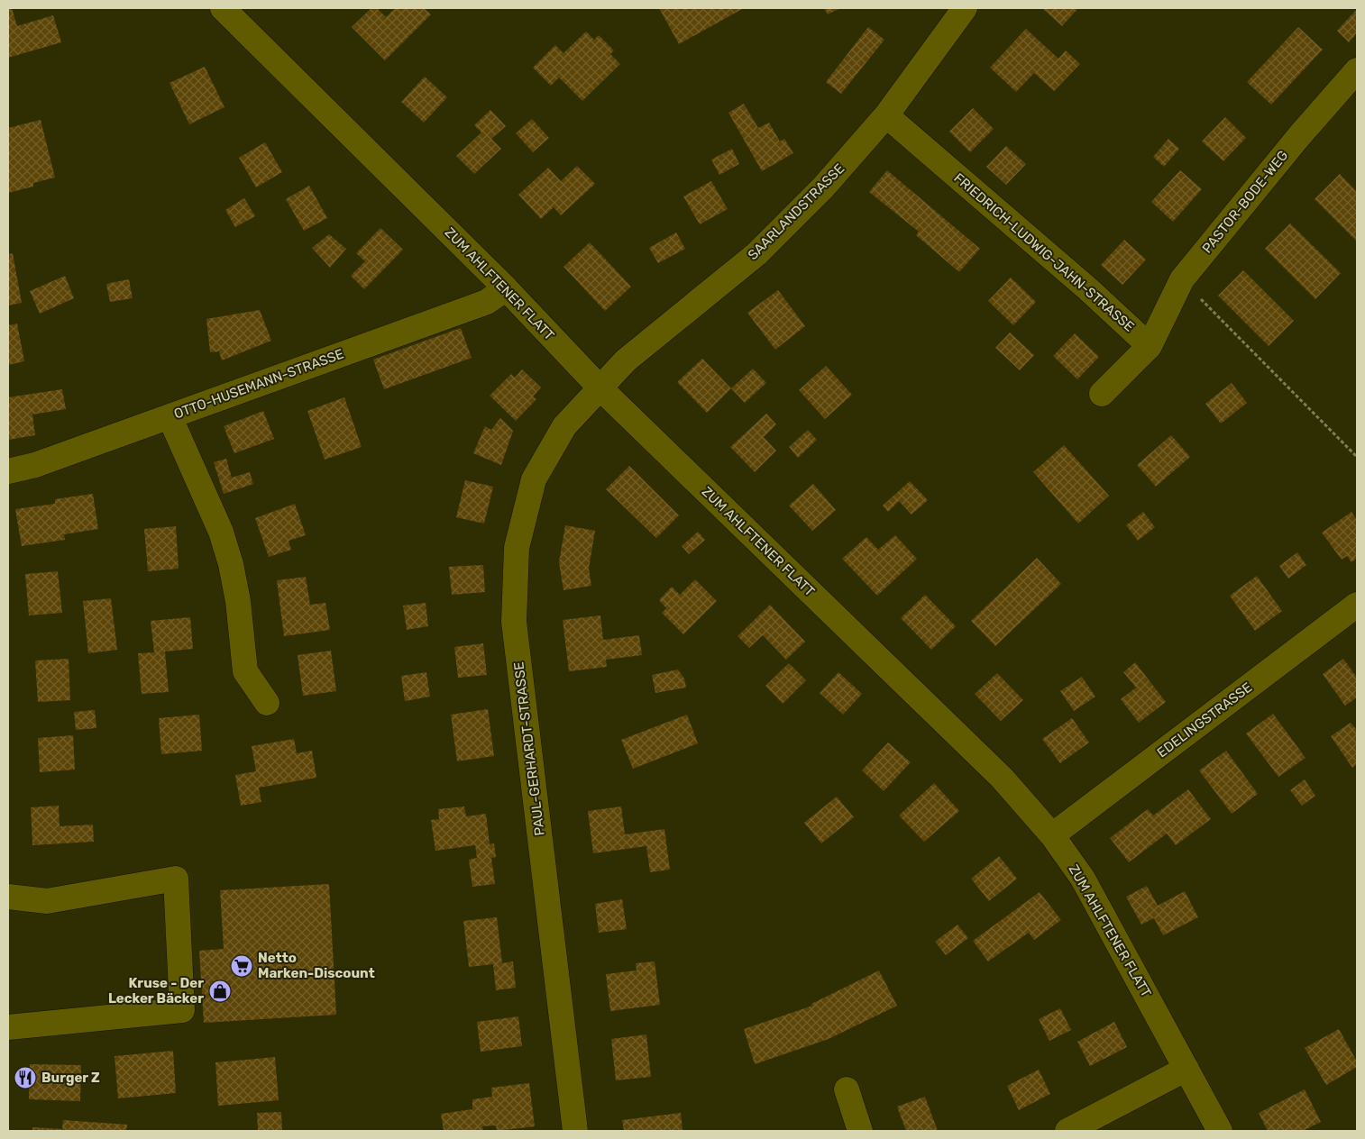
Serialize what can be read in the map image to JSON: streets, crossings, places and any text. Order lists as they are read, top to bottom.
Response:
{
  "streets": {
    "street": [
      "PASTOR-BODE-WEG",
      "SAARLANDSTRASSE",
      "FRIEDRICH-LUDWIG-JAHN-STRASSE",
      "ZUM AHLFTENER FLATT",
      "OTTO-HUSEMANN-STRASSE",
      "EDELINGSTRASSE",
      "PAUL-GERHARDT-STRASSE"
    ]
  },
  "crossings": [
    ["PASTOR-BODE-WEG", "FRIEDRICH-LUDWIG-JAHN-STRASSE"],
    ["SAARLANDSTRASSE", "FRIEDRICH-LUDWIG-JAHN-STRASSE"],
    ["SAARLANDSTRASSE", "ZUM AHLFTENER FLATT"],
    ["SAARLANDSTRASSE", "PAUL-GERHARDT-STRASSE"],
    ["ZUM AHLFTENER FLATT", "OTTO-HUSEMANN-STRASSE"],
    ["ZUM AHLFTENER FLATT", "EDELINGSTRASSE"],
    ["ZUM AHLFTENER FLATT", "PAUL-GERHARDT-STRASSE"]
  ],
  "places": {
    "supermarket": ["Netto Marken-Discount"],
    "shop": ["Kruse - Der Lecker Bäcker"],
    "restaurant": ["Burger Z"]
  }
}
